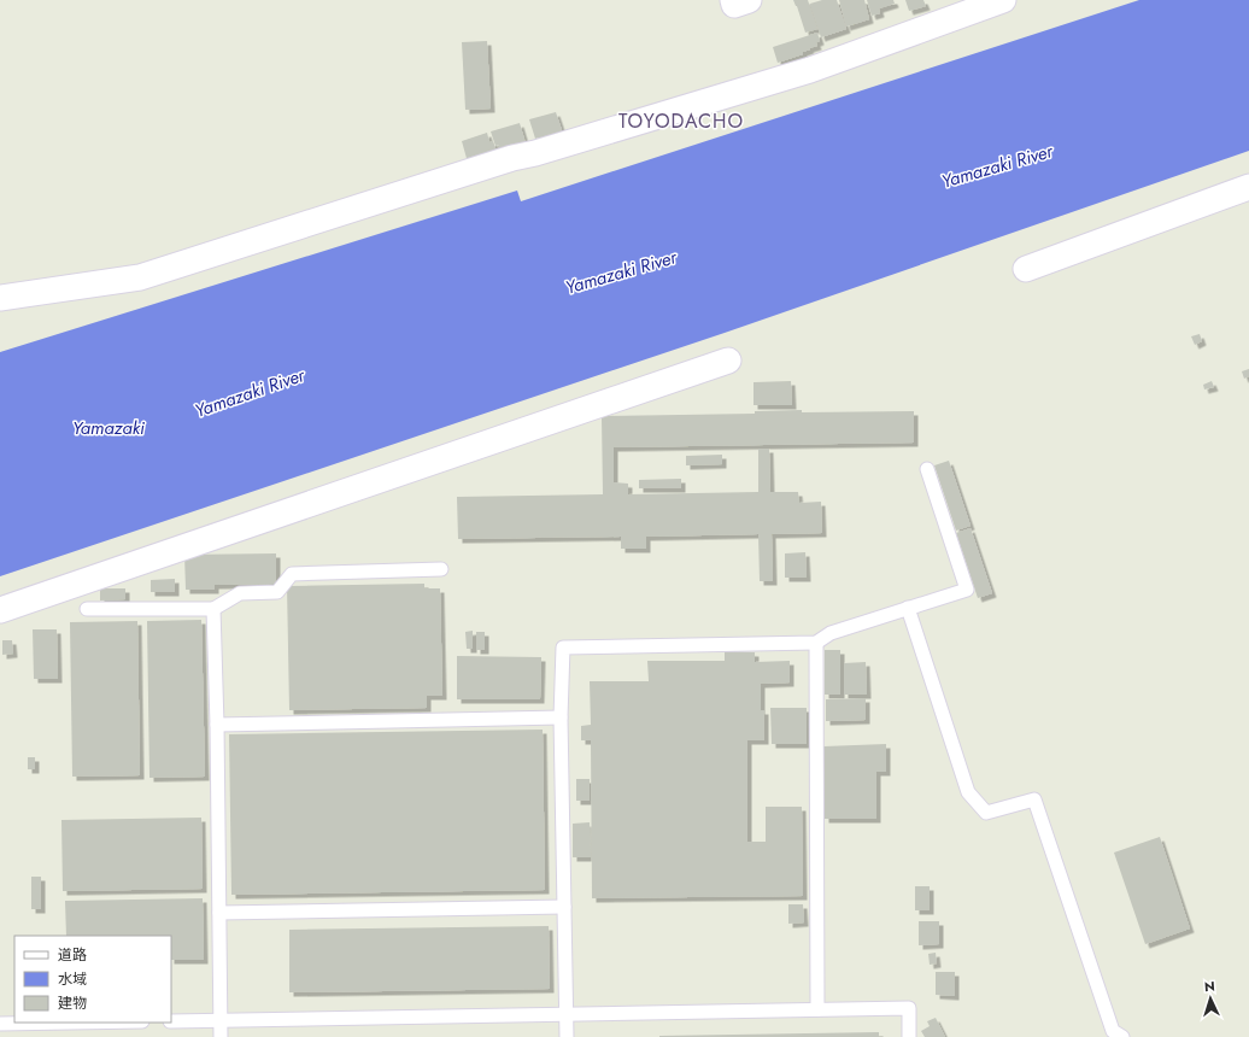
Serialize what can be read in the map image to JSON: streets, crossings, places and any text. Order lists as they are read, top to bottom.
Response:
{
  "districts": ["TOYODACHO"],
  "water": ["Yamazaki River", "Yamazaki"],
  "legend": ["道路", "水域", "建物"],
  "north": "top"
}
